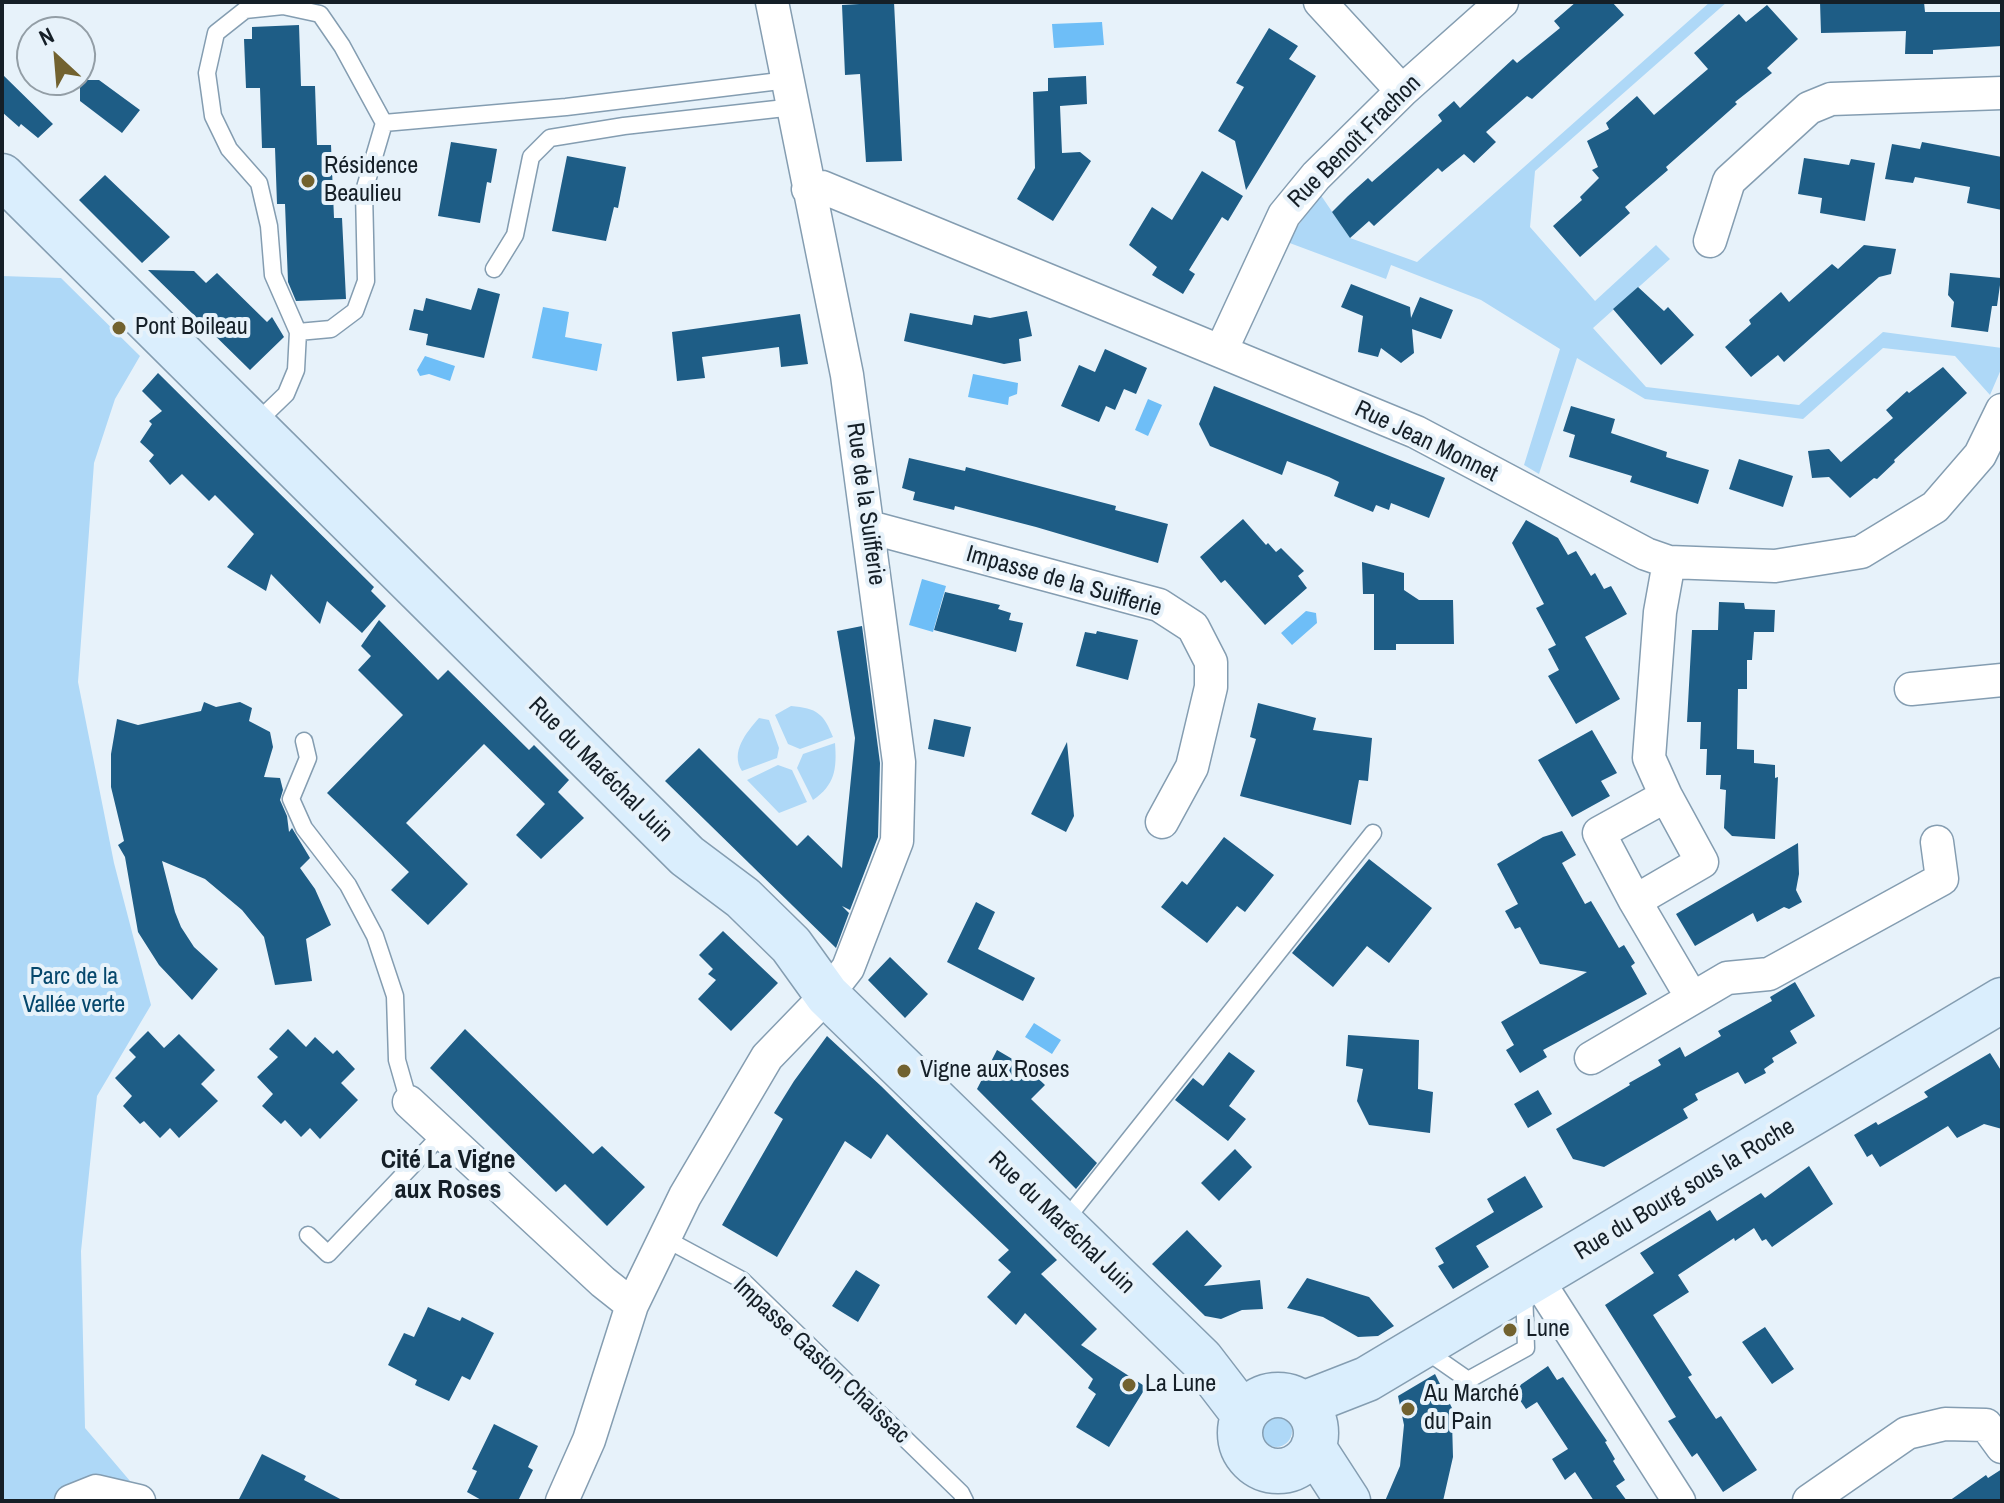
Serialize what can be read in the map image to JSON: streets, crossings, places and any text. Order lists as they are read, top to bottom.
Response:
{
  "streets": {
    "main road": ["Rue du Maréchal Juin", "Rue du Bourg sous la Roche"],
    "street": [
      "Rue Benoît Frachon",
      "Rue Jean Monnet",
      "Rue de la Suifferie",
      "Impasse de la Suifferie"
    ],
    "lane": ["Impasse Gaston Chaissac"]
  },
  "crossings": [
    ["Rue Benoît Frachon", "Rue Jean Monnet"],
    ["Rue Jean Monnet", "Rue de la Suifferie"],
    ["Rue de la Suifferie", "Impasse de la Suifferie"],
    ["Rue de la Suifferie", "Rue du Maréchal Juin"],
    ["Rue de la Suifferie", "Impasse Gaston Chaissac"],
    ["Rue du Maréchal Juin", "Rue du Bourg sous la Roche"]
  ],
  "districts": ["Cité La Vigne aux Roses"],
  "parks": ["Parc de la Vallée verte"],
  "places": [
    "Résidence Beaulieu",
    "Pont Boileau",
    "Vigne aux Roses",
    "Lune",
    "La Lune",
    "Au Marché du Pain"
  ],
  "north": "top left"
}
